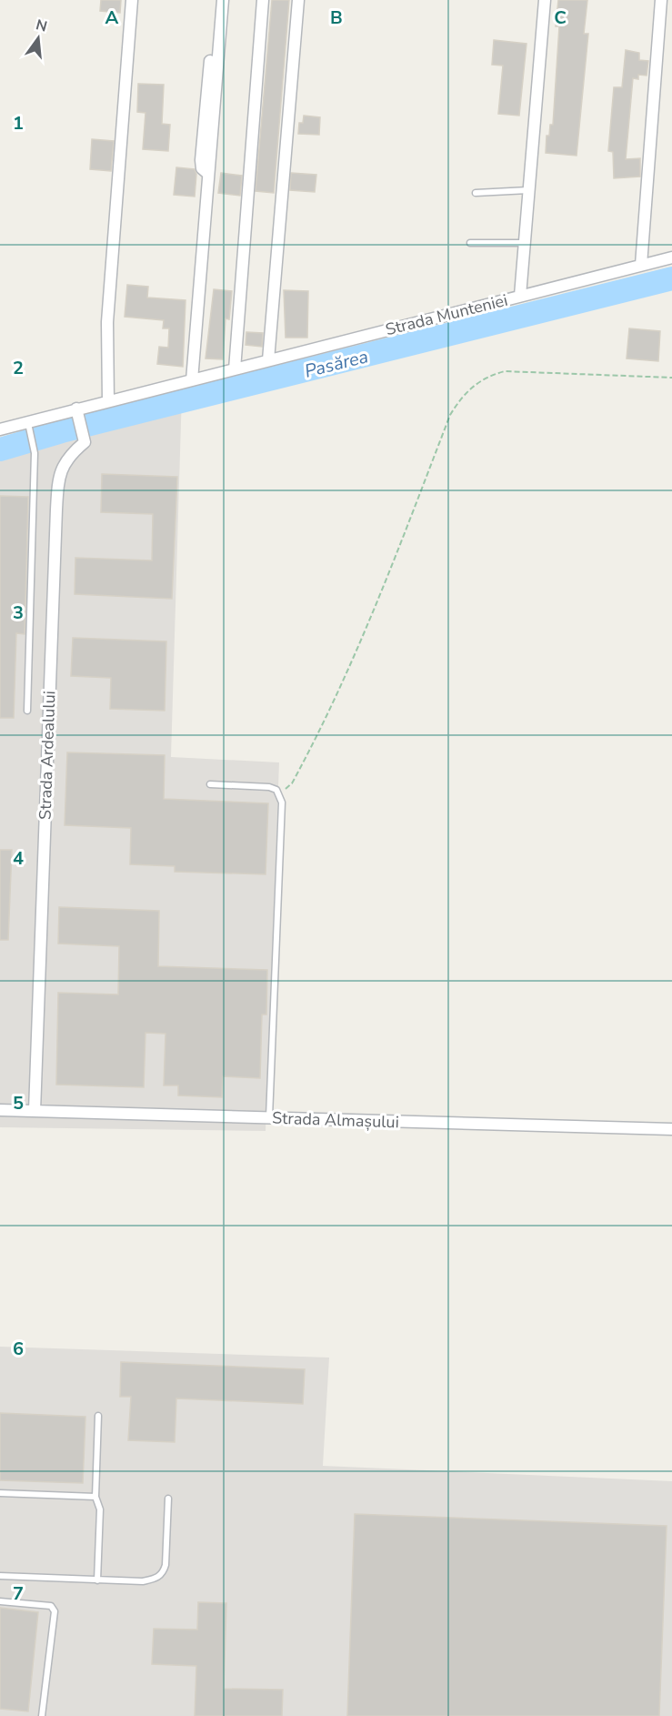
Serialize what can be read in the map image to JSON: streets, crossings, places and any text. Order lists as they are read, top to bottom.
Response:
{
  "streets": {
    "street": ["Strada Munteniei", "Strada Ardealului", "Strada Almașului"]
  },
  "crossings": [
    ["Strada Munteniei", "Strada Ardealului"],
    ["Strada Ardealului", "Strada Almașului"]
  ],
  "water": ["Pasărea"],
  "north": "top",
  "grid": {
    "columns": ["A", "B", "C"],
    "rows": [
      "1",
      "2",
      "3",
      "4",
      "5",
      "6",
      "7"
    ]
  }
}
